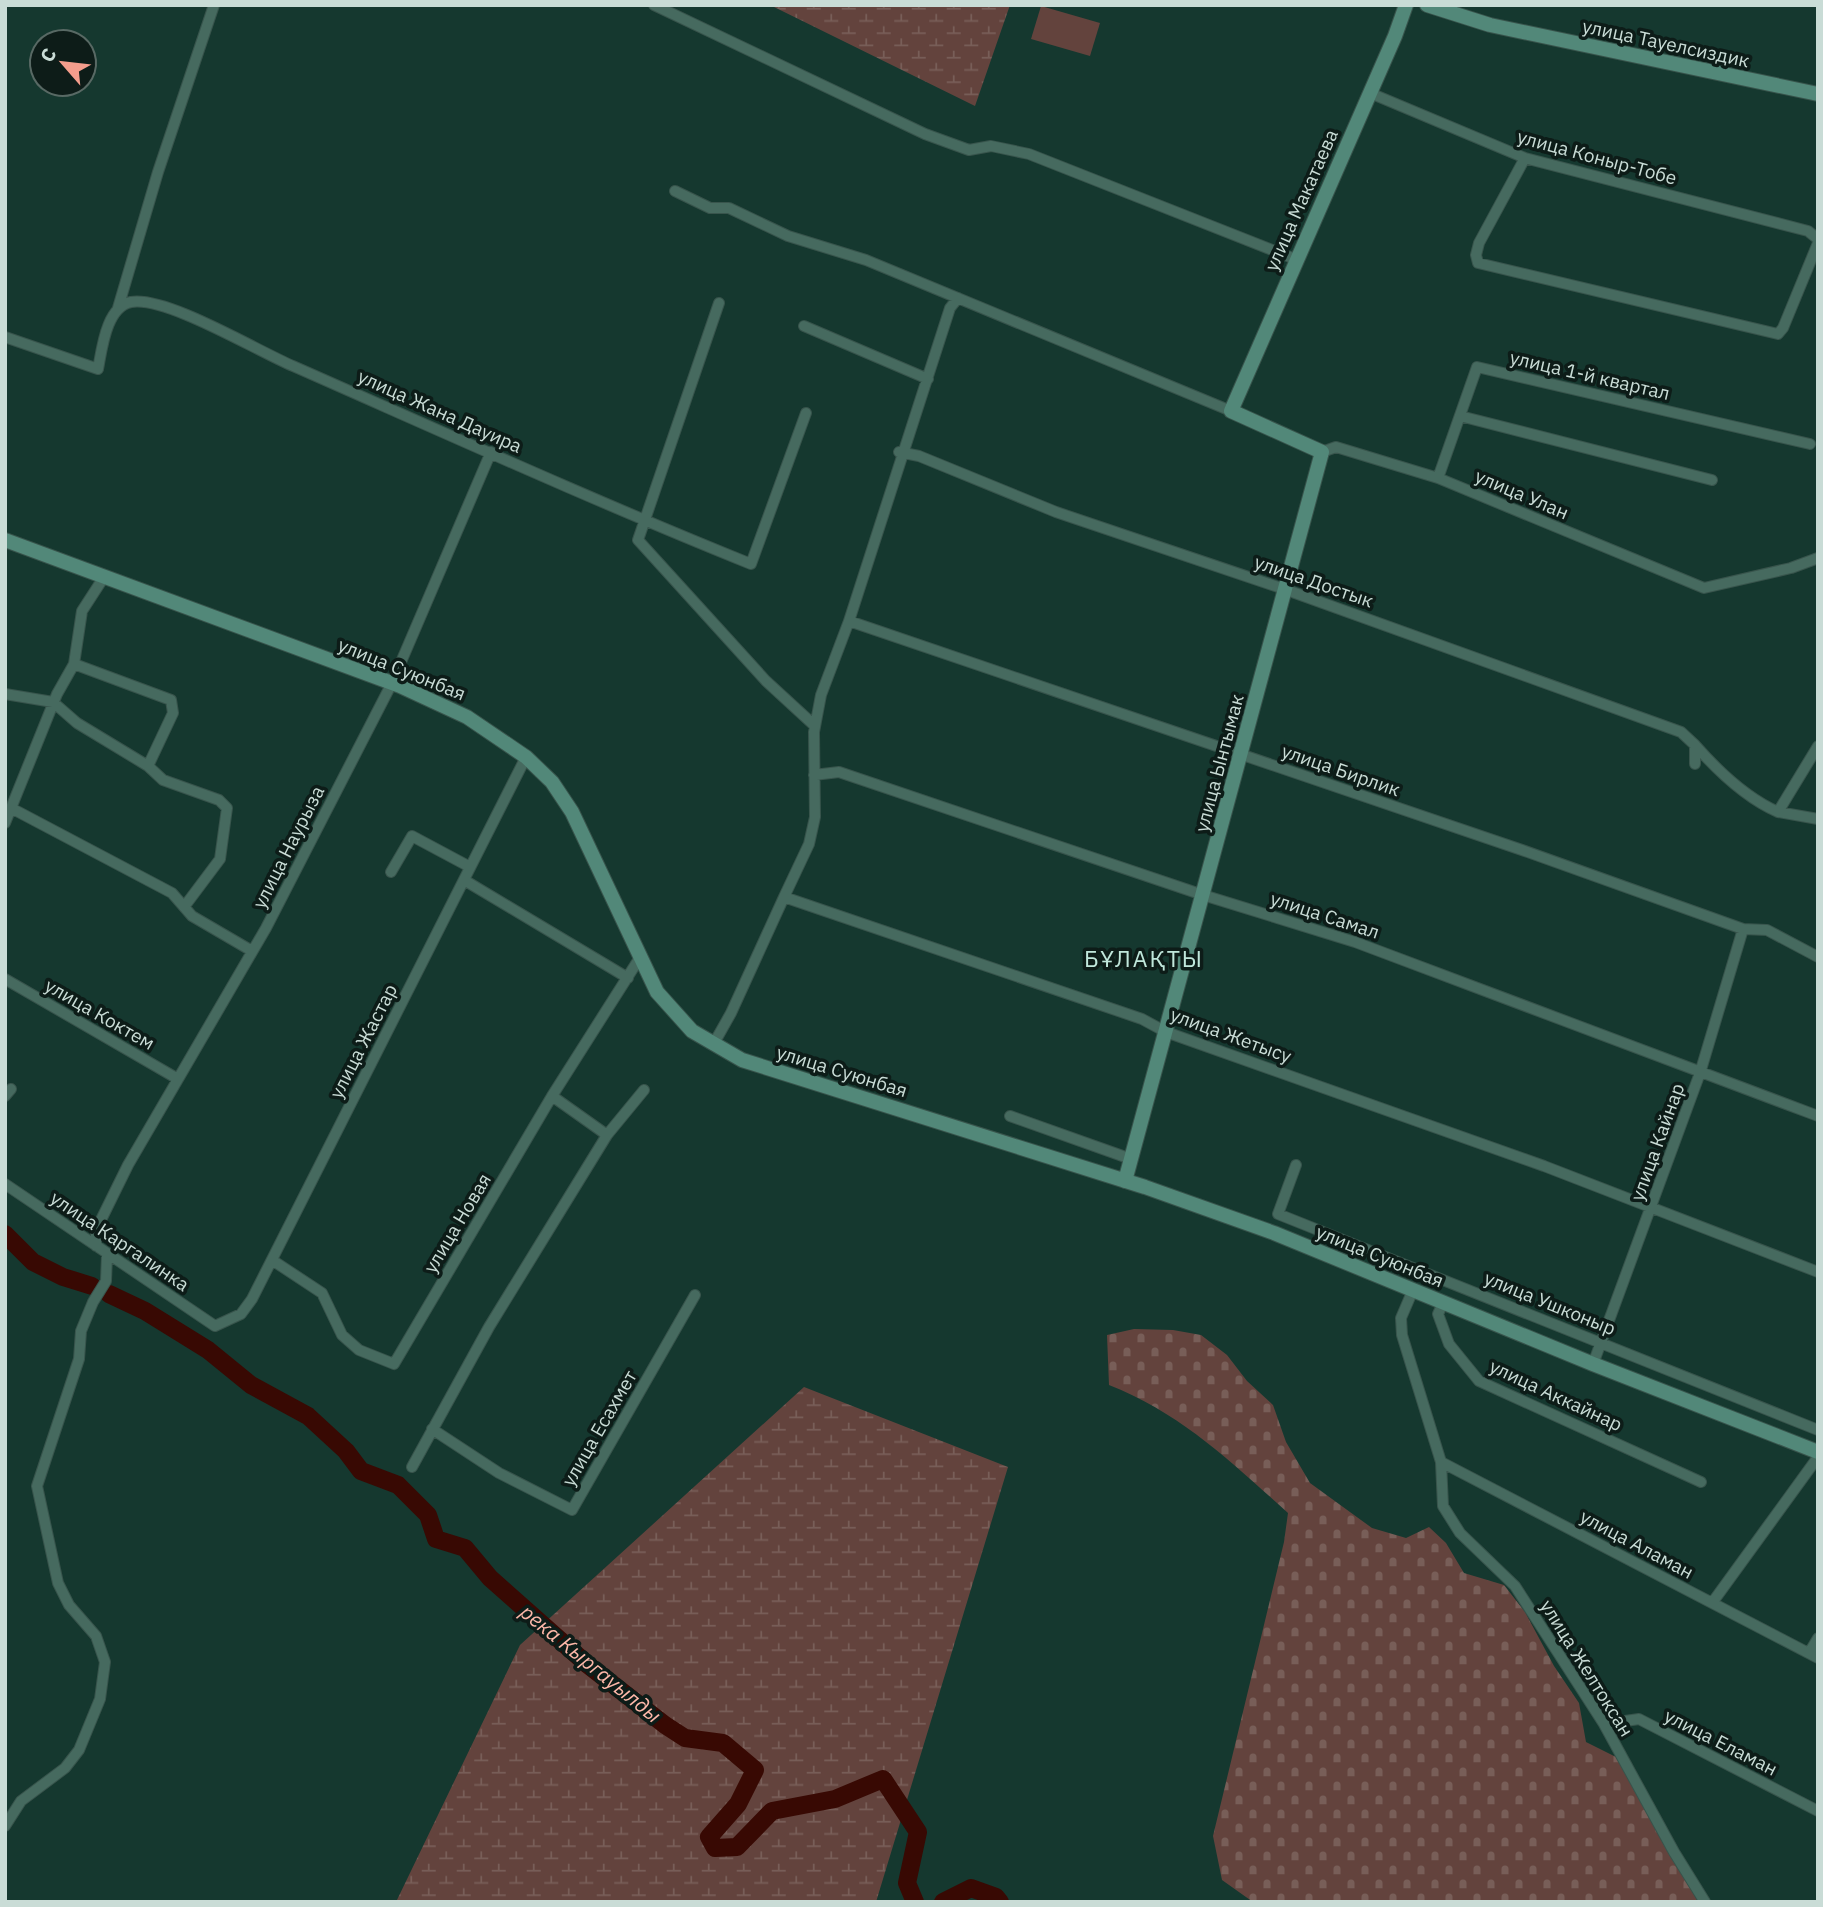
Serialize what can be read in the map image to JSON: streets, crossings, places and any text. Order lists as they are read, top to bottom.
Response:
{
  "streets": {
    "main road": [
      "улица Тауелсиздик",
      "улица Макатаева",
      "улица Суюнбая",
      "улица Ынтымак"
    ],
    "street": [
      "улица Коныр-Тобе",
      "улица 1-й квартал",
      "улица Жана Дауира",
      "улица Улан",
      "улица Достык",
      "улица Бирлик",
      "улица Наурыза",
      "улица Самал",
      "улица Коктем",
      "улица Жетысу",
      "улица Жастар",
      "улица Кайнар",
      "улица Новая",
      "улица Каргалинка",
      "улица Ушконыр",
      "улица Аккайнар",
      "улица Есахмет",
      "улица Аламан",
      "улица Желтоксан",
      "улица Еламан"
    ]
  },
  "crossings": [
    ["улица Коныр-Тобе", "улица Макатаева"],
    ["улица 1-й квартал", "улица Улан"],
    ["улица Жана Дауира", "улица Наурыза"],
    ["улица Улан", "улица Ынтымак"],
    ["улица Достык", "улица Ынтымак"],
    ["улица Суюнбая", "улица Ынтымак"],
    ["улица Суюнбая", "улица Наурыза"],
    ["улица Суюнбая", "улица Жастар"],
    ["улица Суюнбая", "улица Кайнар"],
    ["улица Суюнбая", "улица Новая"],
    ["улица Суюнбая", "улица Аккайнар"],
    ["улица Суюнбая", "улица Желтоксан"],
    ["улица Ынтымак", "улица Бирлик"],
    ["улица Ынтымак", "улица Самал"],
    ["улица Ынтымак", "улица Жетысу"],
    ["улица Бирлик", "улица Кайнар"],
    ["улица Наурыза", "улица Коктем"],
    ["улица Наурыза", "улица Каргалинка"],
    ["улица Самал", "улица Кайнар"],
    ["улица Жетысу", "улица Кайнар"],
    ["улица Жастар", "улица Новая"],
    ["улица Жастар", "улица Каргалинка"],
    ["улица Кайнар", "улица Ушконыр"],
    ["улица Аламан", "улица Желтоксан"],
    ["улица Желтоксан", "улица Еламан"]
  ],
  "districts": ["БҰЛАҚТЫ"],
  "water": ["река Кыргауылды"],
  "north": "top left"
}
